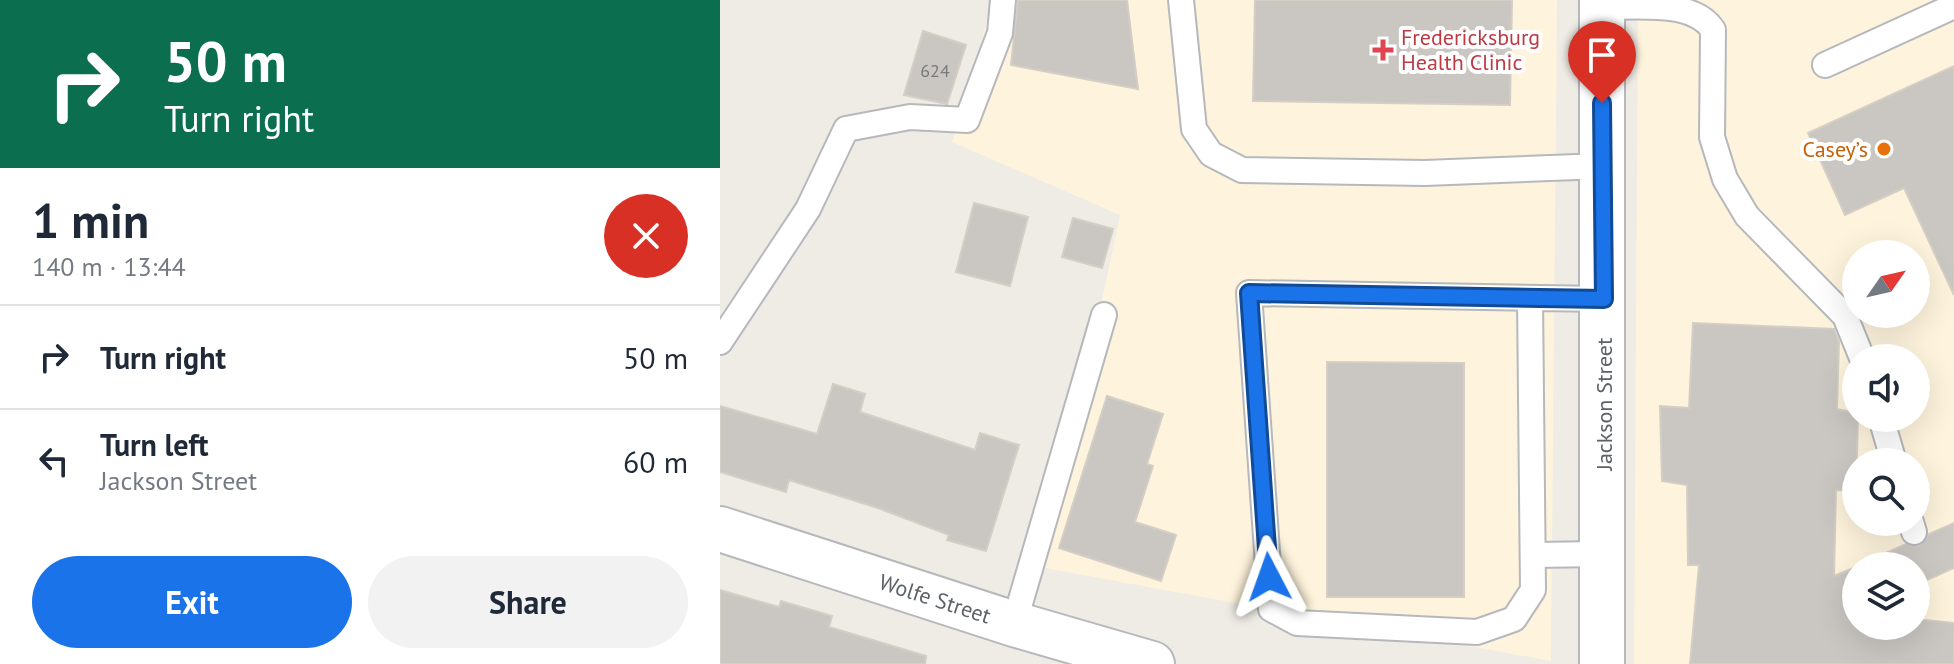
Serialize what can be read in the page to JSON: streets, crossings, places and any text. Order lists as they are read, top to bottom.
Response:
{
  "streets": {
    "street": ["Jackson Street", "Wolfe Street"]
  },
  "places": {
    "health": ["Fredericksburg Health Clinic"],
    "other": ["Casey’s"]
  },
  "house_numbers": ["624"],
  "north": "top right",
  "page": {
    "turn": ["50 m", "Turn right"],
    "heading": ["1 min", "140 m · 13:44"],
    "list": [
      {
        "name": "Turn right",
        "value": "50 m"
      },
      {
        "name": "Turn left",
        "note": "Jackson Street",
        "value": "60 m"
      }
    ],
    "buttons": ["Exit", "Share"]
  }
}
